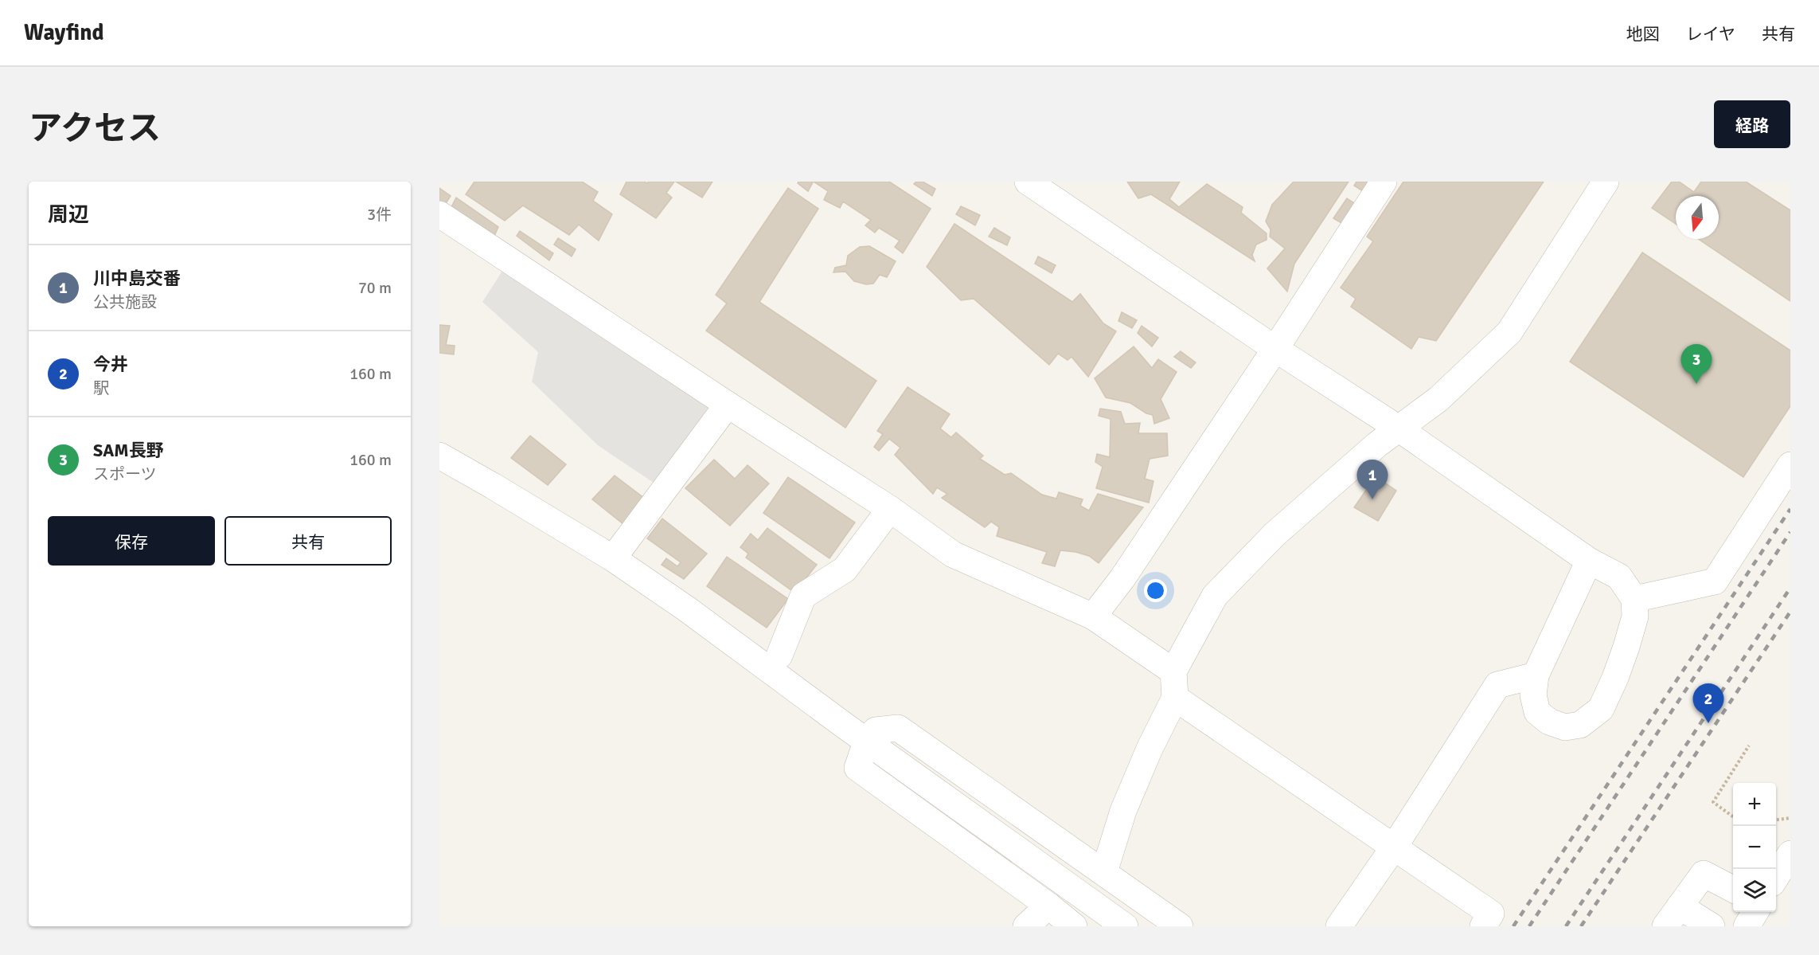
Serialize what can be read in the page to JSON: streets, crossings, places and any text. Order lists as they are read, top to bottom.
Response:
{
  "north": "bottom",
  "page": {
    "header": "Wayfind",
    "nav": ["地図", "レイヤ", "共有"],
    "title": "アクセス",
    "buttons": [
      "経路",
      ["保存", "共有"]
    ],
    "heading": ["周辺", "3件"],
    "list": [
      {
        "mark": "1",
        "name": "川中島交番",
        "note": "公共施設",
        "value": "70 m"
      },
      {
        "mark": "2",
        "name": "今井",
        "note": "駅",
        "value": "160 m"
      },
      {
        "mark": "3",
        "name": "SAM長野",
        "note": "スポーツ",
        "value": "160 m"
      }
    ],
    "pins": ["3", "1", "2"],
    "map_buttons": ["+", "−"]
  }
}
